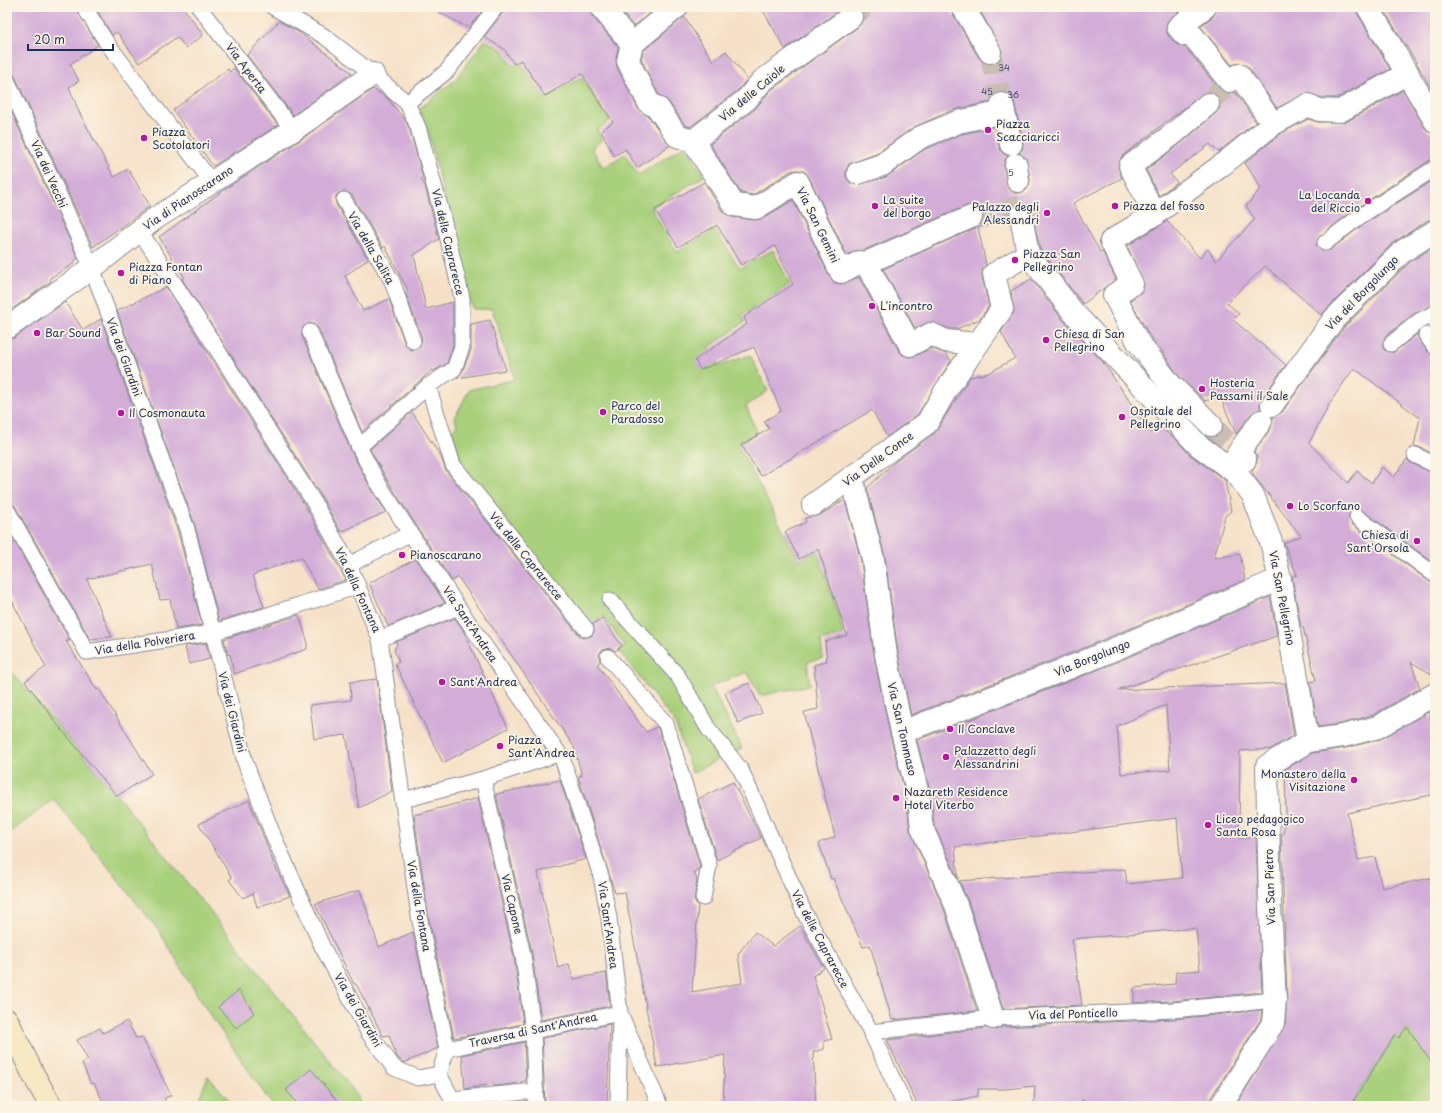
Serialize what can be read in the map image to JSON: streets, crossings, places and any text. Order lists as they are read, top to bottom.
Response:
{
  "streets": {
    "street": [
      "Via delle Caiole",
      "Via di Pianoscarano",
      "Via San Gemini",
      "Via del Borgolungo",
      "Via Delle Conce",
      "Via San Pellegrino",
      "Via Borgolungo",
      "Via San Tommaso",
      "Via San Pietro"
    ],
    "lane": [
      "Via Aperta",
      "Via dei Vecchi",
      "Via delle Caprarecce",
      "Via della Salita",
      "Via dei Giardini",
      "Via della Fontana",
      "Via Sant'Andrea",
      "Via della Polveriera",
      "Via Capone",
      "Via del Ponticello",
      "Traversa di Sant'Andrea"
    ]
  },
  "crossings": [
    ["Via Aperta", "Via di Pianoscarano"],
    ["Via delle Caiole", "Via San Gemini"],
    ["Via dei Vecchi", "Via di Pianoscarano"],
    ["Via dei Vecchi", "Via dei Giardini"],
    ["Via di Pianoscarano", "Via delle Caprarecce"],
    ["Via di Pianoscarano", "Via dei Giardini"],
    ["Via di Pianoscarano", "Via della Fontana"],
    ["Via delle Caprarecce", "Via del Ponticello"],
    ["Via dei Giardini", "Via della Polveriera"],
    ["Via Delle Conce", "Via San Pellegrino"],
    ["Via Delle Conce", "Via San Tommaso"],
    ["Via della Fontana", "Via della Polveriera"],
    ["Via della Fontana", "Traversa di Sant'Andrea"],
    ["Via San Pellegrino", "Via Borgolungo"],
    ["Via San Pellegrino", "Via San Pietro"],
    ["Via Sant'Andrea", "Traversa di Sant'Andrea"],
    ["Via Borgolungo", "Via San Tommaso"],
    ["Via San Tommaso", "Via del Ponticello"],
    ["Via San Pietro", "Via del Ponticello"],
    ["Via Capone", "Traversa di Sant'Andrea"]
  ],
  "places": [
    "Piazza Scacciaricci",
    "Piazza Scotolatori",
    "La Locanda del Riccio",
    "La suite del borgo",
    "Piazza del fosso",
    "Palazzo degli Alessandri",
    "Piazza San Pellegrino",
    "Piazza Fontan di Piano",
    "L'incontro",
    "Bar Sound",
    "Chiesa di San Pellegrino",
    "Hosteria Passami il Sale",
    "Parco del Paradosso",
    "Il Cosmonauta",
    "Ospitale del Pellegrino",
    "Lo Scorfano",
    "Chiesa di Sant'Orsola",
    "Pianoscarano",
    "Sant'Andrea",
    "Il Conclave",
    "Piazza Sant'Andrea",
    "Palazzetto degli Alessandrini",
    "Monastero della Visitazione",
    "Nazareth Residence Hotel Viterbo",
    "Liceo pedagogico Santa Rosa"
  ],
  "house_numbers": [
    "34",
    "45",
    "36",
    "5"
  ],
  "scale_bar": "20 m"
}
